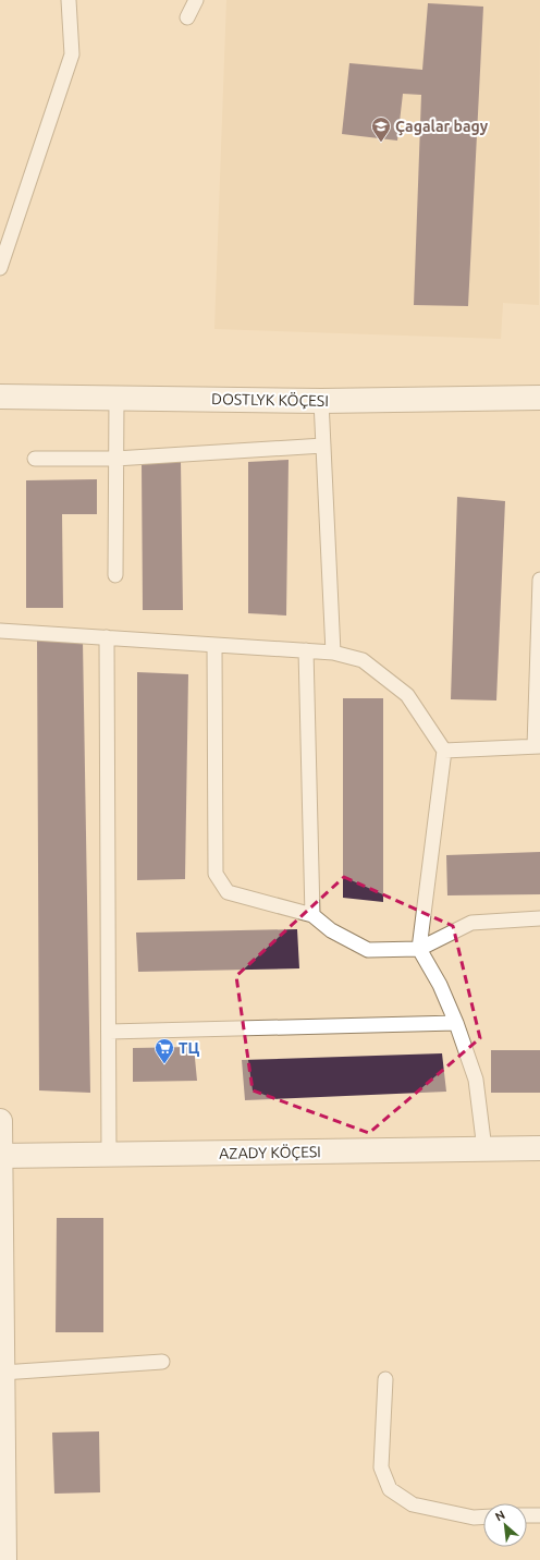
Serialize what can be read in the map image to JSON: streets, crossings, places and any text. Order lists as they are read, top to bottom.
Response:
{
  "streets": {
    "street": ["DOSTLYK KÖÇESI", "AZADY KÖÇESI"]
  },
  "places": {
    "school or university": ["Çagalar bagy"],
    "supermarket": ["ТЦ"]
  },
  "north": "top left"
}
